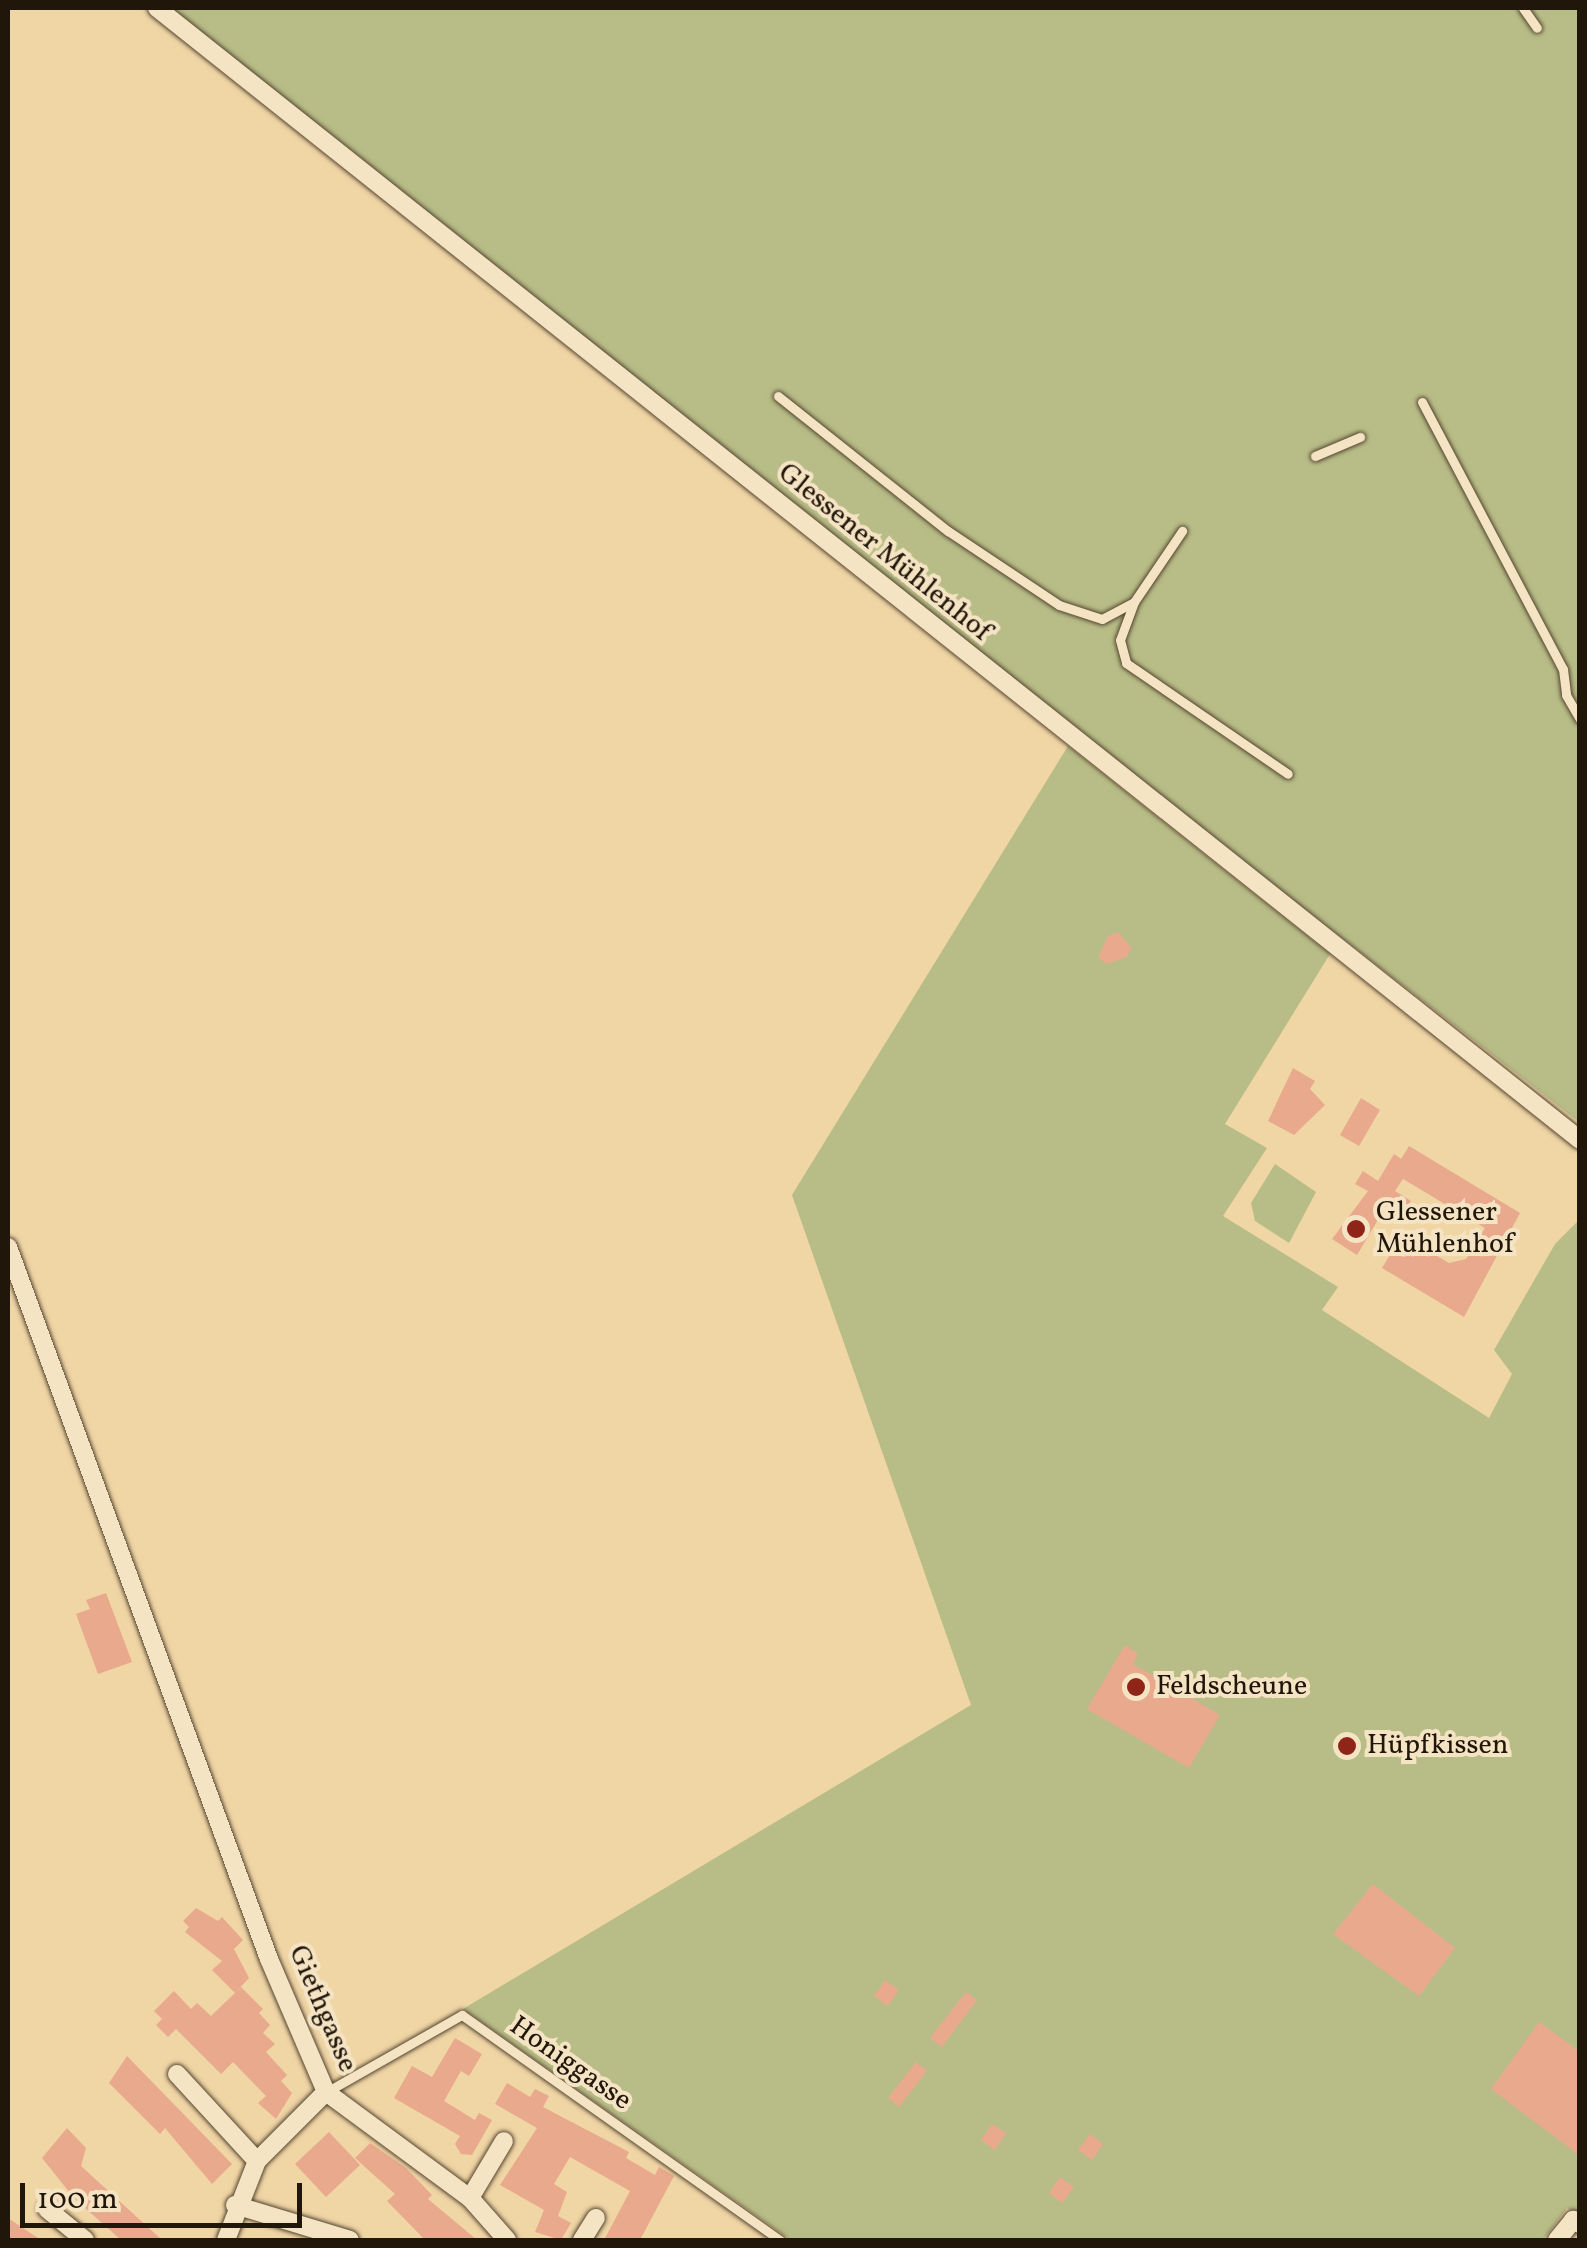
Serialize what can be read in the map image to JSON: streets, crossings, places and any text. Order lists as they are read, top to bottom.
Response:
{
  "streets": {
    "street": ["Glessener Mühlenhof", "Giethgasse"],
    "lane": ["Honiggasse"]
  },
  "crossings": [
    ["Giethgasse", "Honiggasse"]
  ],
  "places": ["Glessener Mühlenhof", "Feldscheune", "Hüpfkissen"],
  "scale_bar": "100 m"
}
